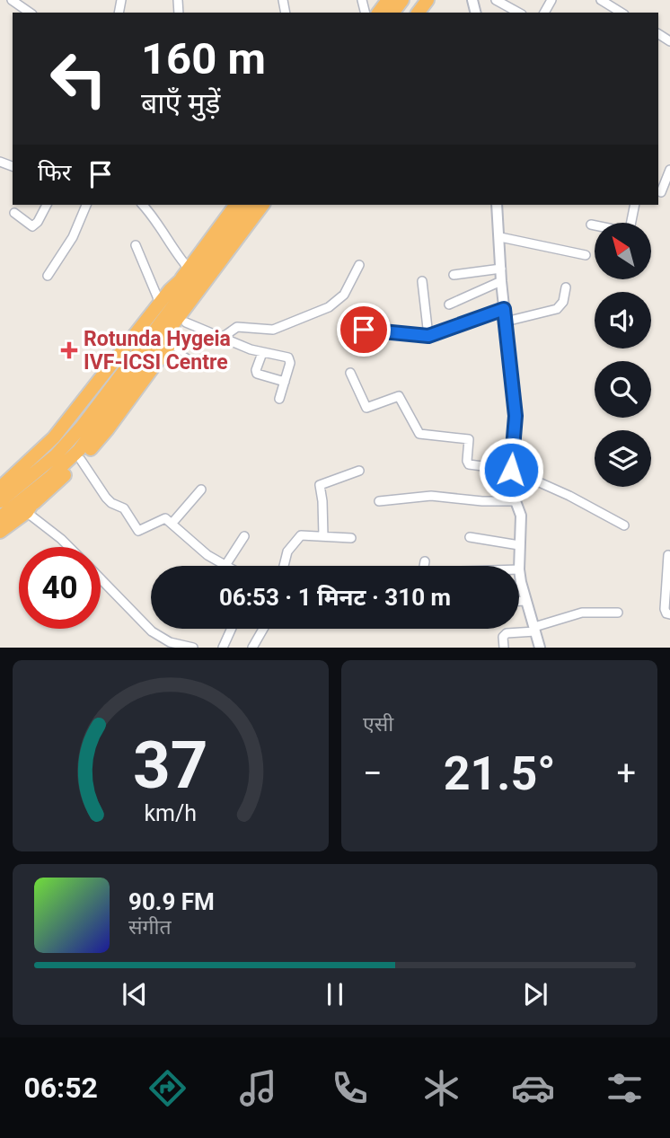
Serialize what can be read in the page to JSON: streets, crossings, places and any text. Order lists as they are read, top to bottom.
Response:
{
  "places": {
    "health": ["Rotunda Hygeia IVF-ICSI Centre"]
  },
  "north": "top left",
  "page": {
    "turn": ["160 m", "बाएँ मुड़ें"],
    "then": "फिर",
    "limit": "40",
    "trip": "06:53 · 1 मिनट · 310 m",
    "tile": "एसी",
    "heat": ["−", "21.5°", "+"],
    "song": ["90.9 FM", "संगीत"],
    "tabs": "06:52",
    "gauge": ["37", "km/h"]
  }
}
